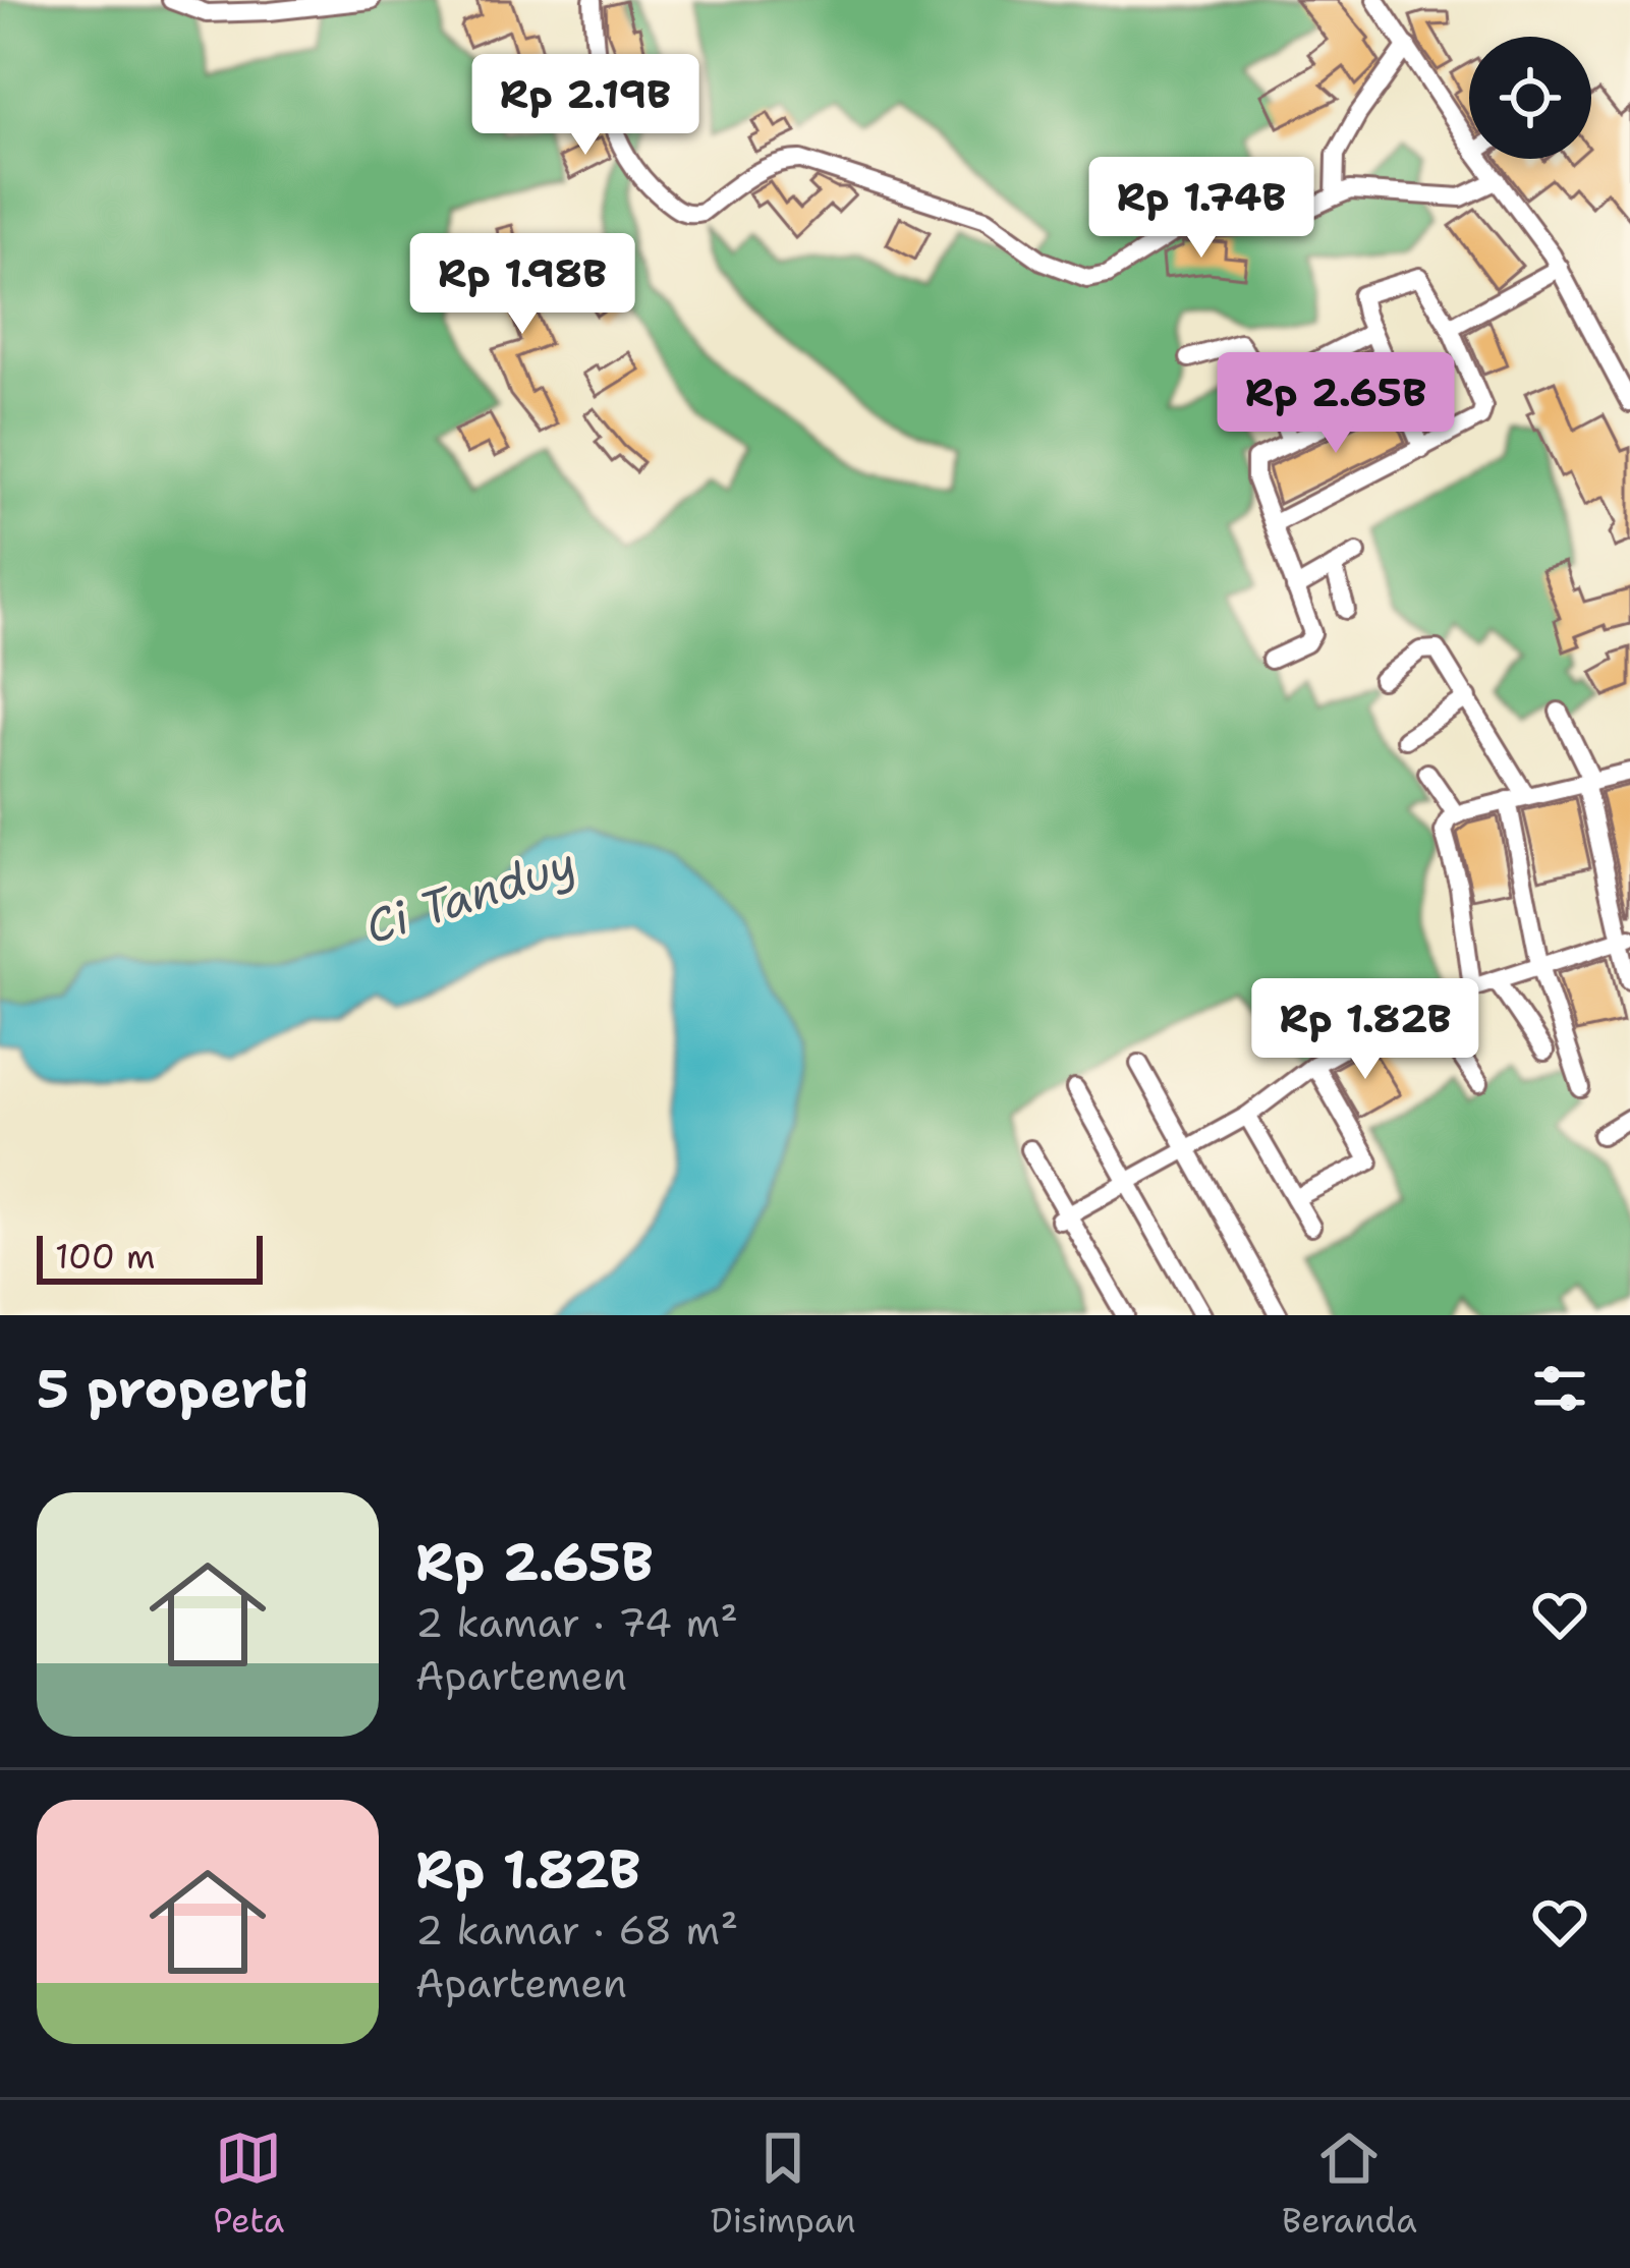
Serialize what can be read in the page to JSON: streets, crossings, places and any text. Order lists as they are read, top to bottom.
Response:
{
  "water": ["Ci Tanduy"],
  "scale_bar": "100 m",
  "page": {
    "price": [
      "Rp 2.19B",
      "Rp 1.74B",
      "Rp 1.98B",
      "Rp 2.65B",
      "Rp 1.82B"
    ],
    "scale": "100 m",
    "heading": "5 properti",
    "list": [
      {
        "name": "Rp 2.65B",
        "note": "2 kamar · 74 m² · Apartemen"
      },
      {
        "name": "Rp 1.82B",
        "note": "2 kamar · 68 m² · Apartemen"
      }
    ],
    "tabs": ["Peta", "Disimpan", "Beranda"]
  }
}
